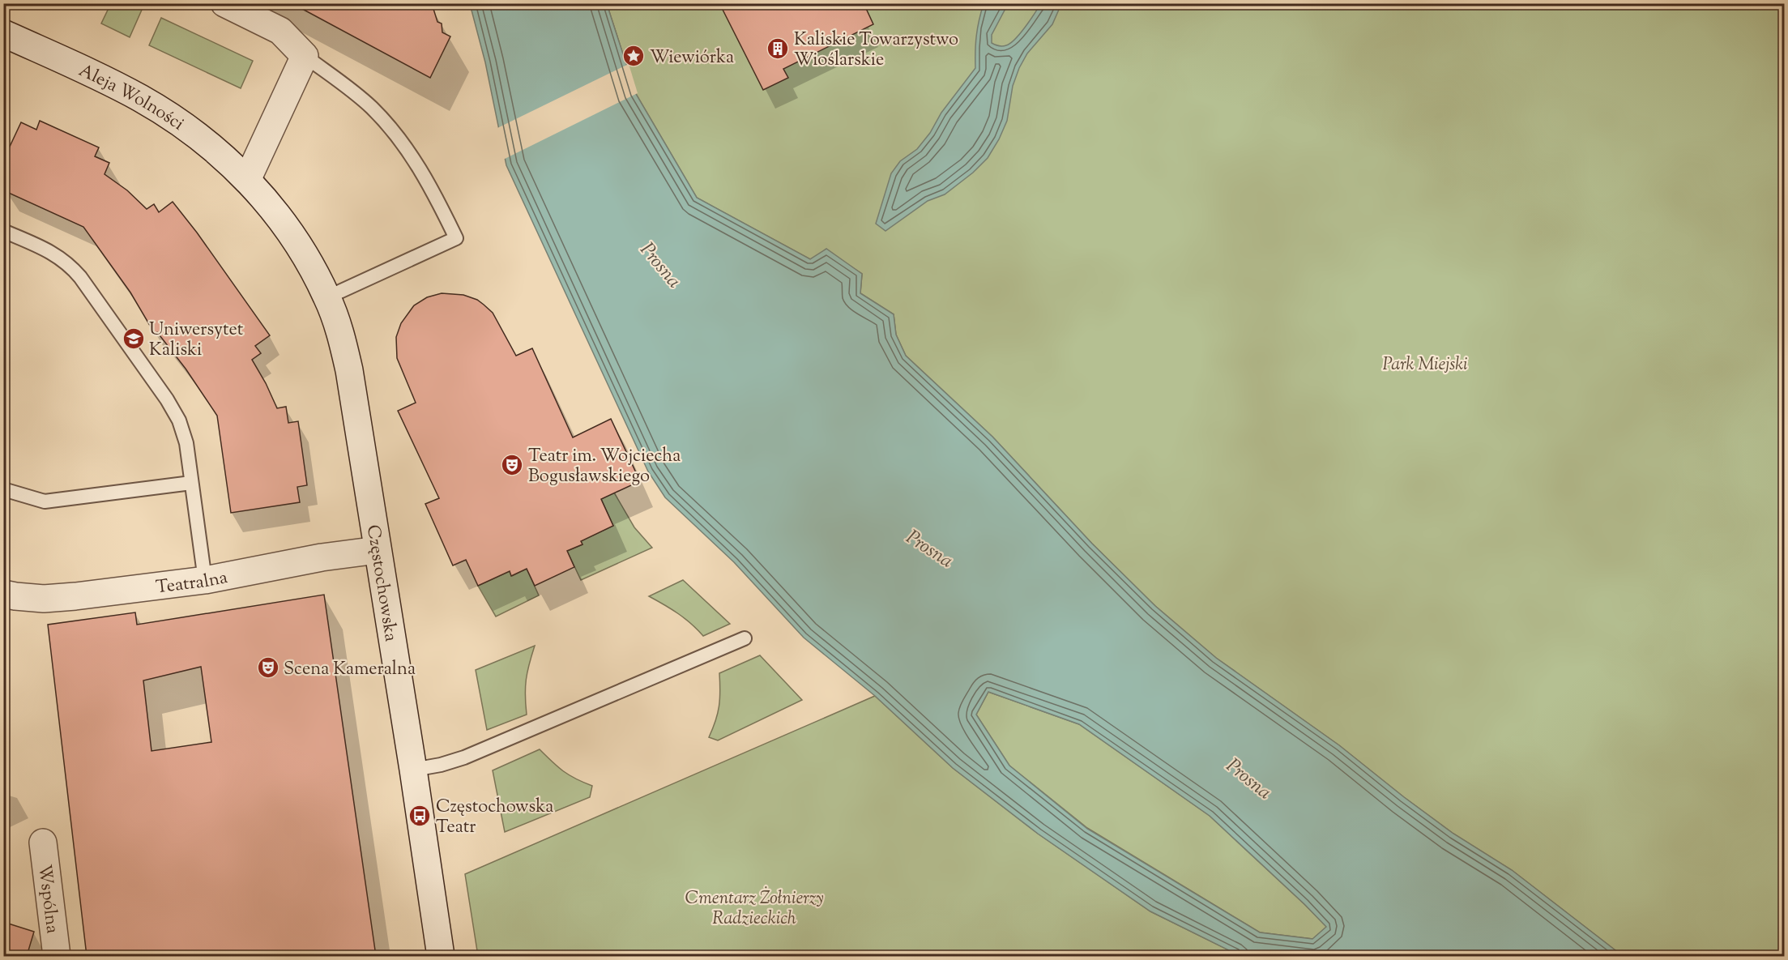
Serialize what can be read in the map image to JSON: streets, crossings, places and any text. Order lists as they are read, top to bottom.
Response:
{
  "streets": {
    "street": [
      "Aleja Wolności",
      "Teatralna",
      "Częstochowska",
      "Wspólna"
    ]
  },
  "crossings": [
    ["Aleja Wolności", "Częstochowska"],
    ["Teatralna", "Częstochowska"]
  ],
  "water": ["Prosna"],
  "parks": ["Park Miejski", "Cmentarz Żołnierzy Radzieckich"],
  "places": {
    "building": ["Kaliskie Towarzystwo Wioślarskie"],
    "place": ["Wiewiórka"],
    "school or university": ["Uniwersytet Kaliski"],
    "theatre": ["Teatr im. Wojciecha Bogusławskiego", "Scena Kameralna"],
    "bus stop": ["Częstochowska Teatr"]
  }
}
